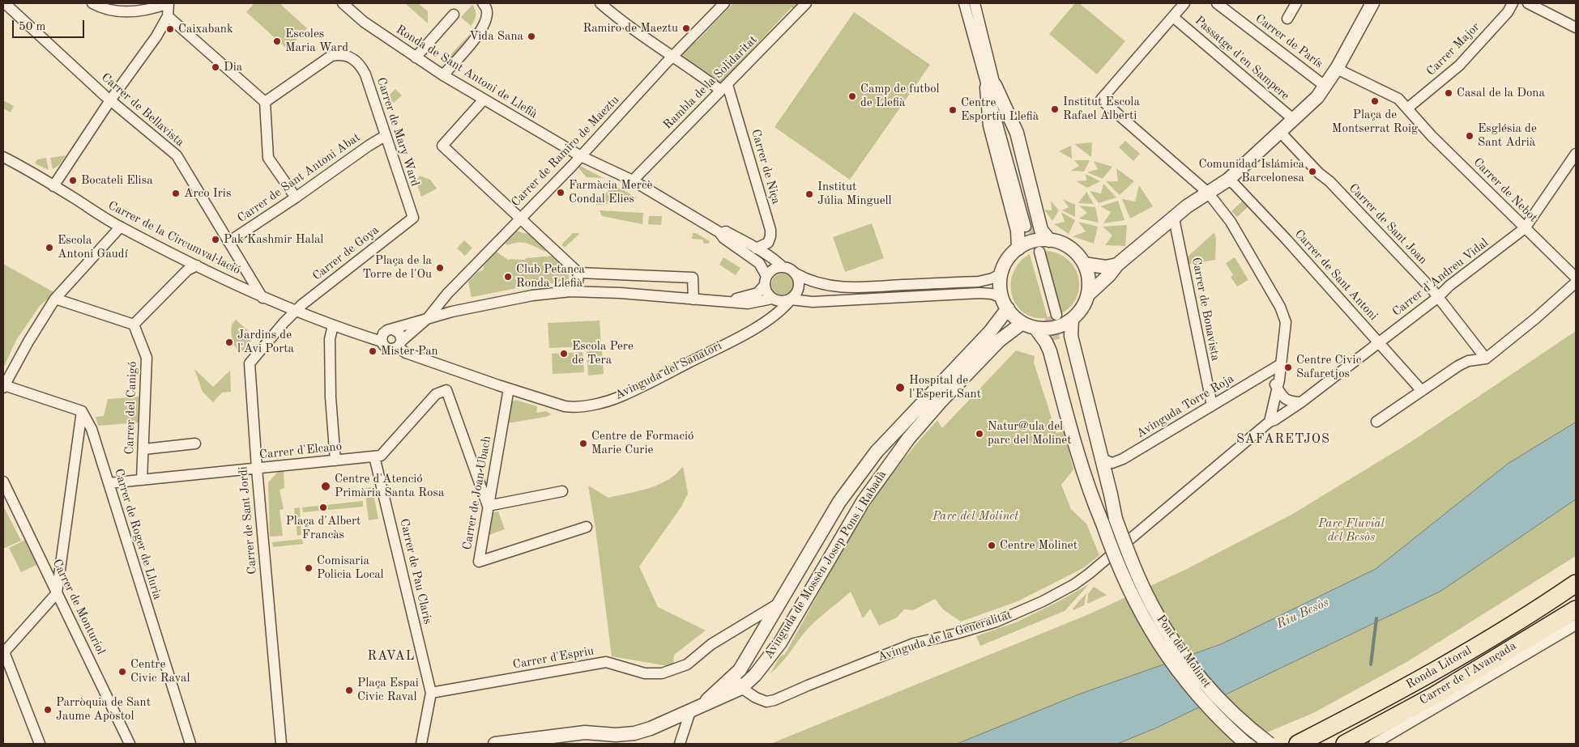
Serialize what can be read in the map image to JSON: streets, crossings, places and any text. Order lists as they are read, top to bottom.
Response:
{
  "streets": {
    "highway": ["Ronda Litoral"],
    "street": [
      "Carrer de París",
      "Carrer Major",
      "Passatge d'en Sampere",
      "Ronda de Sant Antoni de Llefià",
      "Rambla de la Solidaritat",
      "Carrer de Bellavista",
      "Carrer de Mary Ward",
      "Carrer de Ramiro de Maeztu",
      "Carrer de Niça",
      "Carrer de Sant Antoni Abat",
      "Carrer de Nebot",
      "Carrer de Sant Joan",
      "Carrer de la Circumval·lació",
      "Carrer de Goya",
      "Carrer de Sant Antoni",
      "Carrer d'Andreu Vidal",
      "Carrer de Bonavista",
      "Avinguda del Sanatori",
      "Avinguda Torre Roja",
      "Carrer del Canigó",
      "Carrer d'Elcano",
      "Carrer de Joan Ubach",
      "Carrer de Sant Jordi",
      "Carrer de Roger de Lluria",
      "Avinguda de Mossèn Josep Pons i Rabadà",
      "Carrer de Pau Claris",
      "Carrer de Monturiol",
      "Avinguda de la Generalitat",
      "Pont del Molinet",
      "Carrer d'Espriu",
      "Carrer de l'Avançada"
    ]
  },
  "crossings": [
    ["Carrer Major", "Carrer de Nebot"],
    ["Ronda de Sant Antoni de Llefià", "Rambla de la Solidaritat"],
    ["Ronda de Sant Antoni de Llefià", "Carrer de Ramiro de Maeztu"],
    ["Rambla de la Solidaritat", "Carrer de Niça"],
    ["Carrer de Bellavista", "Carrer de Sant Antoni Abat"],
    ["Carrer de Bellavista", "Carrer de la Circumval·lació"],
    ["Carrer de Mary Ward", "Carrer de Sant Antoni Abat"],
    ["Carrer de Mary Ward", "Carrer de Goya"],
    ["Carrer de Ramiro de Maeztu", "Avinguda del Sanatori"],
    ["Carrer de Nebot", "Carrer d'Andreu Vidal"],
    ["Carrer de Sant Joan", "Carrer d'Andreu Vidal"],
    ["Carrer de la Circumval·lació", "Carrer de Goya"],
    ["Carrer de la Circumval·lació", "Carrer de Sant Jordi"],
    ["Carrer de Goya", "Carrer de Sant Jordi"],
    ["Carrer de Sant Antoni", "Carrer d'Andreu Vidal"],
    ["Carrer d'Andreu Vidal", "Avinguda de la Generalitat"],
    ["Carrer de Bonavista", "Avinguda Torre Roja"],
    ["Avinguda del Sanatori", "Carrer de Joan Ubach"],
    ["Avinguda Torre Roja", "Pont del Molinet"],
    ["Carrer del Canigó", "Carrer d'Elcano"],
    ["Carrer d'Elcano", "Carrer de Sant Jordi"],
    ["Carrer d'Elcano", "Carrer de Roger de Lluria"],
    ["Carrer d'Elcano", "Carrer de Pau Claris"],
    ["Avinguda de Mossèn Josep Pons i Rabadà", "Avinguda de la Generalitat"],
    ["Avinguda de Mossèn Josep Pons i Rabadà", "Pont del Molinet"],
    ["Avinguda de Mossèn Josep Pons i Rabadà", "Carrer d'Espriu"],
    ["Carrer de Pau Claris", "Carrer d'Espriu"]
  ],
  "districts": ["SAFARETJOS", "RAVAL"],
  "water": ["Riu Besòs"],
  "parks": ["Parc del Molinet", "Parc Fluvial del Besòs"],
  "places": [
    "Ramiro de Maeztu",
    "Caixabank",
    "Vida Sana",
    "Escoles Maria Ward",
    "Dia",
    "Casal de la Dona",
    "Camp de futbol de Llefià",
    "Plaça de Montserrat Roig",
    "Institut Escola Rafael Alberti",
    "Centre Esportiu Llefià",
    "Església de Sant Adrià",
    "Comunidad Islámica Barcelonesa",
    "Bocateli Elisa",
    "Farmàcia Mercè Condal Elies",
    "Arco Iris",
    "Institut Júlia Minguell",
    "Pak Kashmir Halal",
    "Escola Antoni Gaudí",
    "Plaça de la Torre de l'Ou",
    "Club Petanca Ronda Llefià",
    "Jardins de l'Avi Porta",
    "Mister Pan",
    "Escola Pere de Tera",
    "Centre Civic Safaretjos",
    "Hospital de l'Esperit Sant",
    "Natur@ula del parc del Molinet",
    "Centre de Formació Marie Curie",
    "Centre d'Atenció Primària Santa Rosa",
    "Plaça d'Albert Francàs",
    "Centre Molinet",
    "Comisaria Policia Local",
    "Centre Civic Raval",
    "Plaça Espai Civic Raval",
    "Parròquia de Sant Jaume Apòstol"
  ],
  "scale_bar": "50 m"
}
